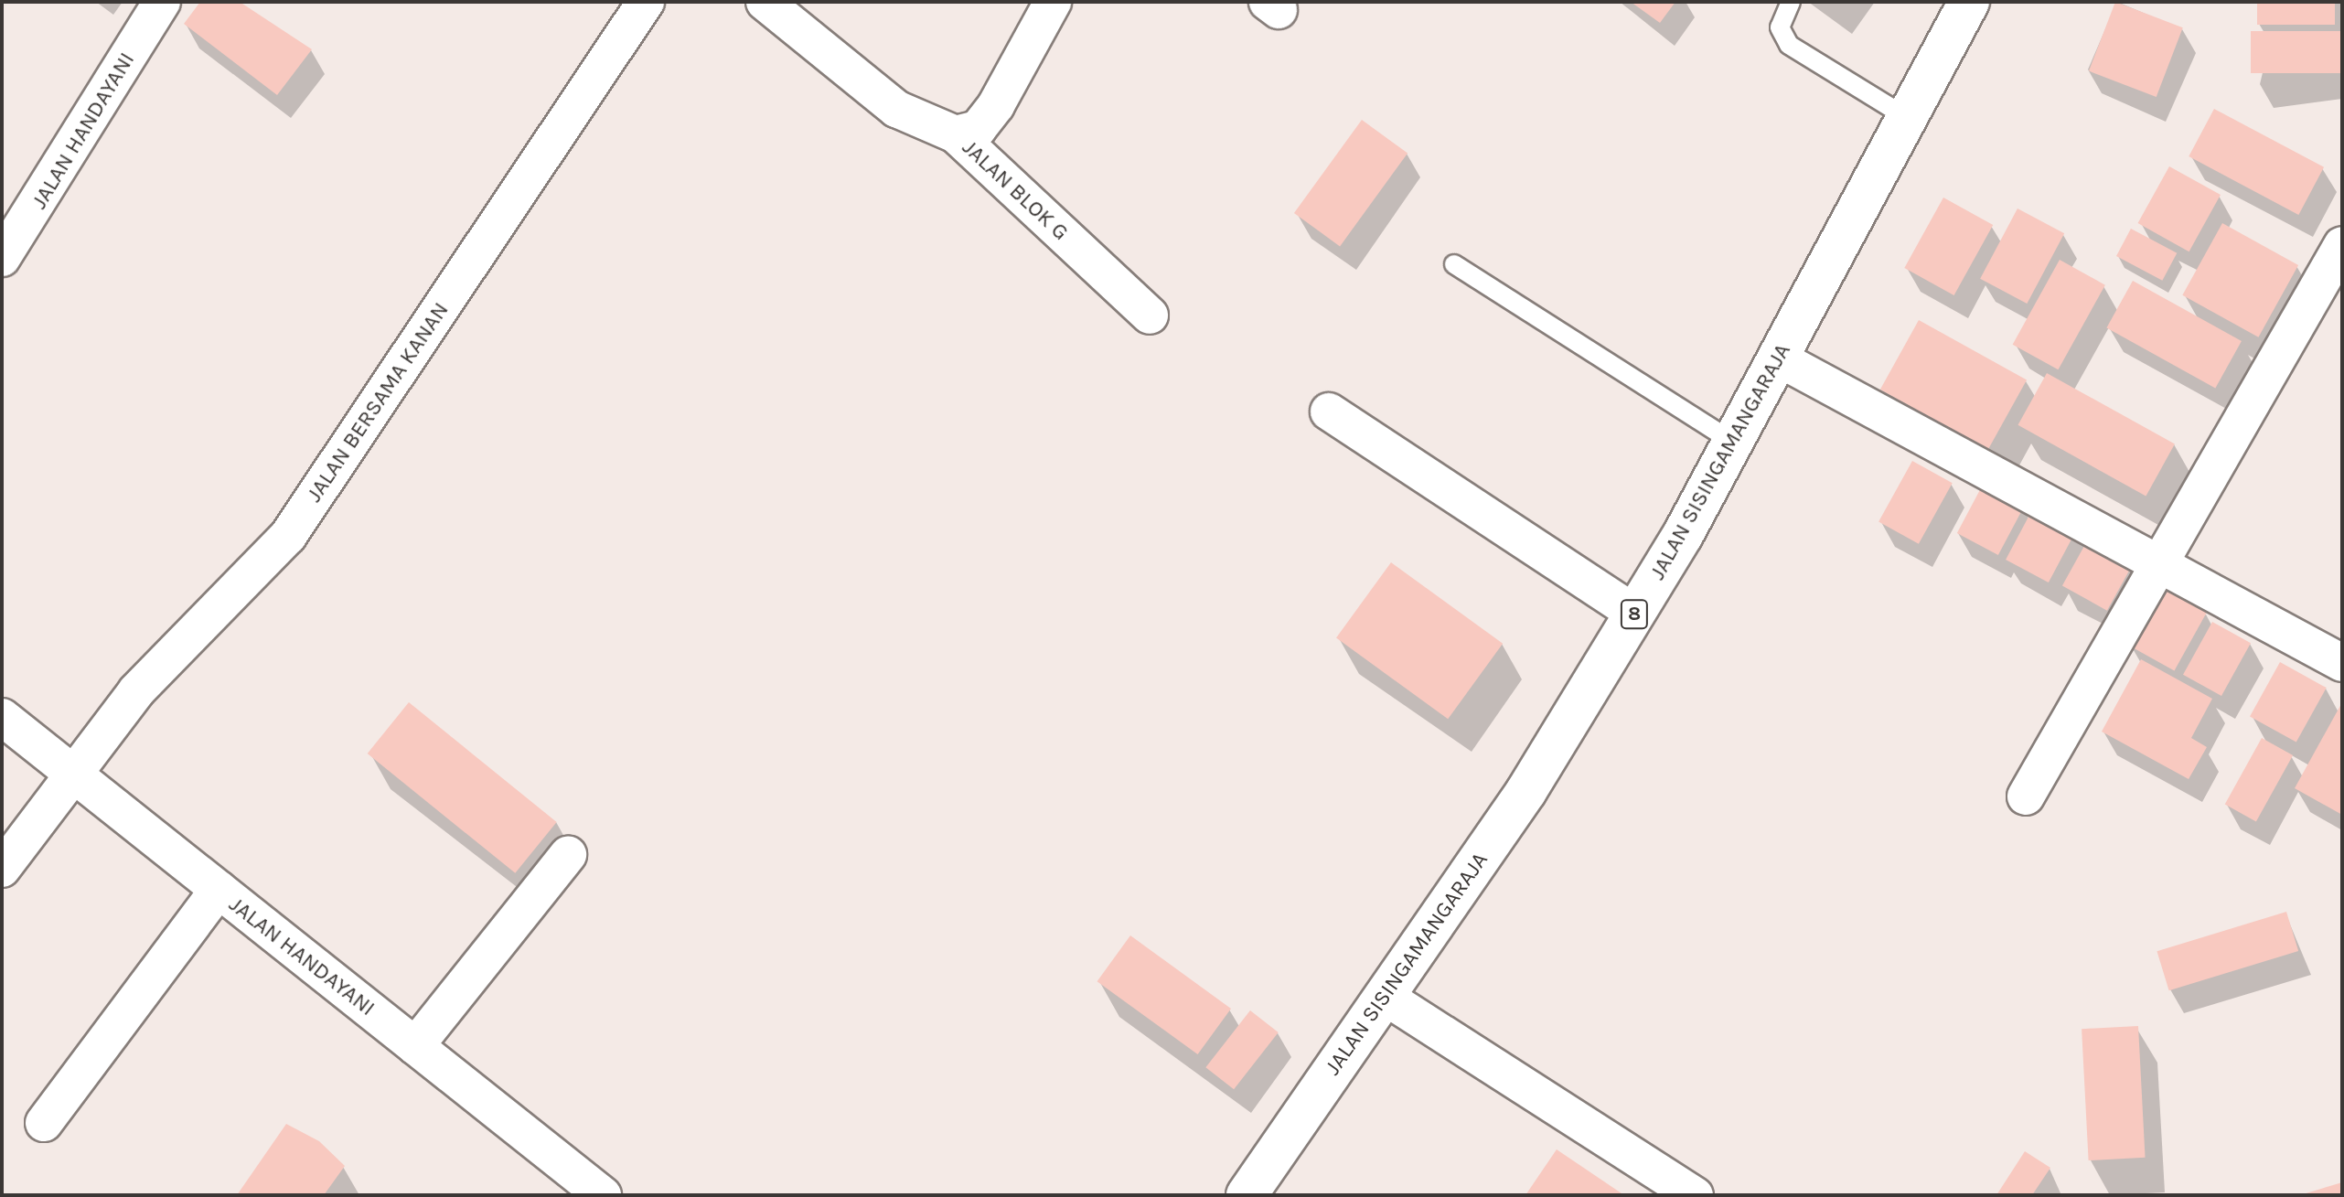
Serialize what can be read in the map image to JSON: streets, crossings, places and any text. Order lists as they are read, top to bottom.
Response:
{
  "streets": {
    "highway": ["JALAN SISINGAMANGARAJA", "8"],
    "street": ["JALAN HANDAYANI", "JALAN BLOK G", "JALAN BERSAMA KANAN"]
  },
  "crossings": [
    ["JALAN HANDAYANI", "JALAN BERSAMA KANAN"]
  ]
}
